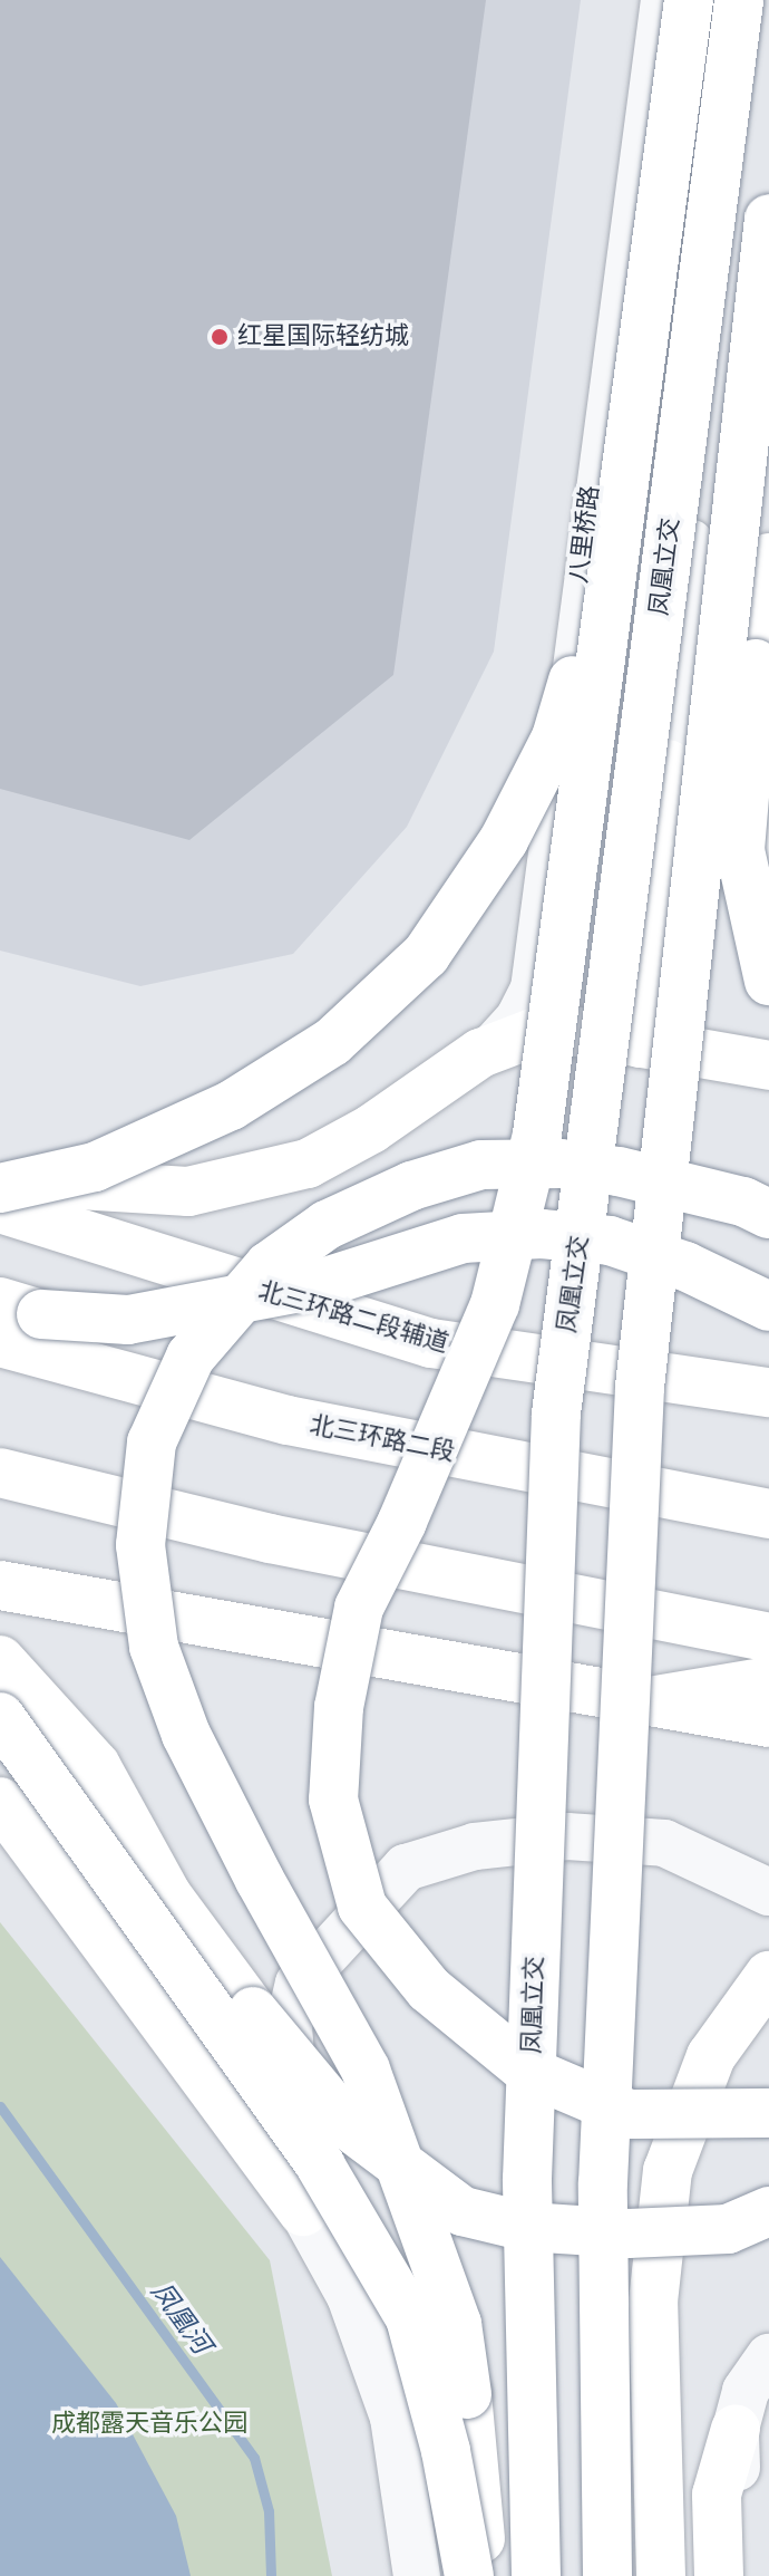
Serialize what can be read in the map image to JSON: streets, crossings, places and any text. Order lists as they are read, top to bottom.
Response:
{
  "streets": {
    "main road": ["凤凰立交", "北三环路二段辅道", "北三环路二段"],
    "street": ["八里桥路"]
  },
  "water": ["凤凰河"],
  "parks": ["成都露天音乐公园"],
  "places": ["红星国际轻纺城"]
}
